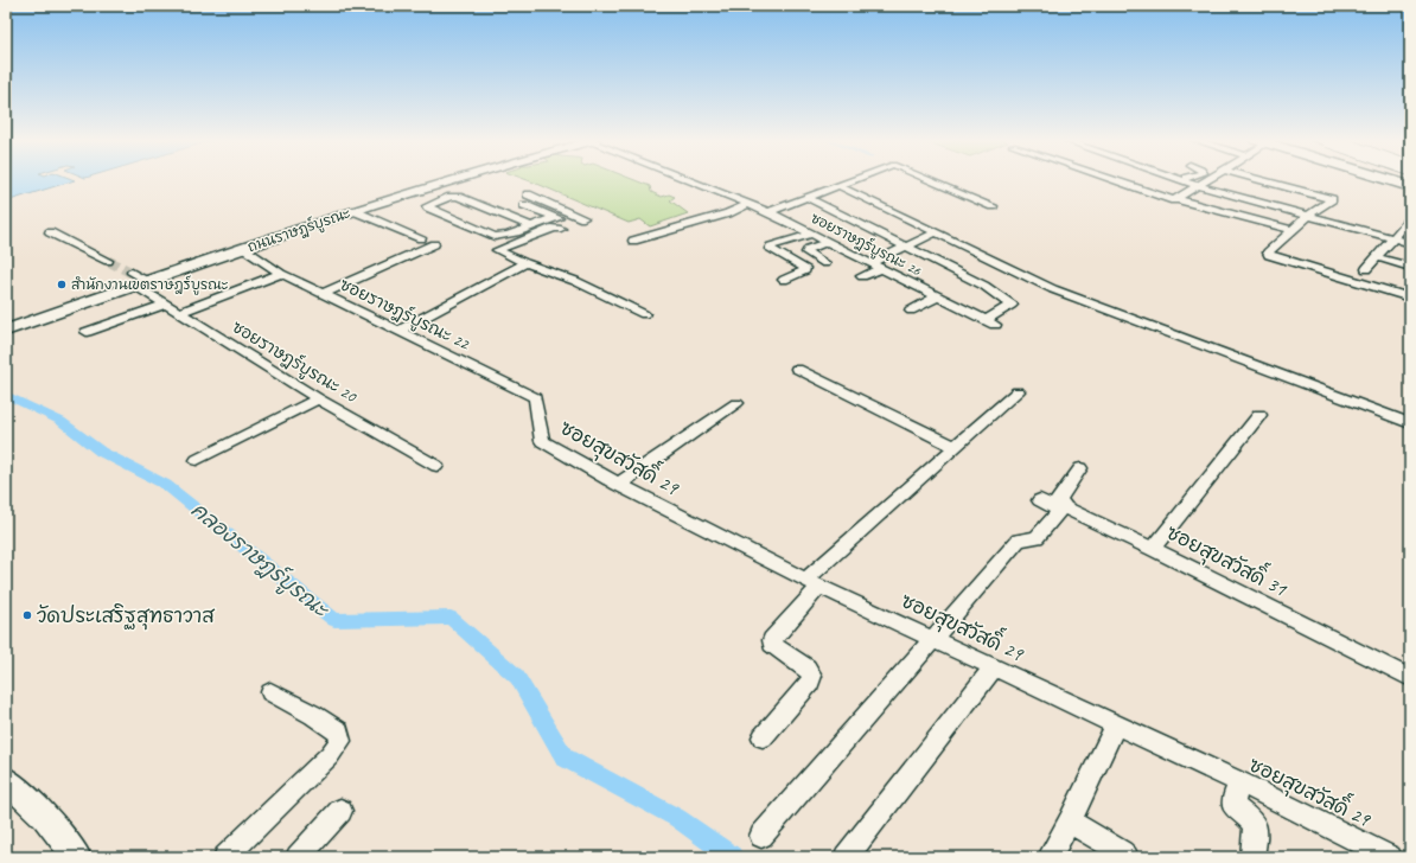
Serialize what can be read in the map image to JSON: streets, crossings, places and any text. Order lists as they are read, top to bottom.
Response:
{
  "streets": {
    "main road": ["ถนนราษฎร์บูรณะ"],
    "street": [
      "ซอยราษฎร์บูรณะ 26",
      "ซอยราษฎร์บูรณะ 22",
      "ซอยราษฎร์บูรณะ 20",
      "ซอยสุขสวัสดิ์ 29",
      "ซอยสุขสวัสดิ์ 31"
    ]
  },
  "crossings": [
    ["ถนนราษฎร์บูรณะ", "ซอยราษฎร์บูรณะ 22"],
    ["ถนนราษฎร์บูรณะ", "ซอยราษฎร์บูรณะ 20"],
    ["ซอยราษฎร์บูรณะ 22", "ซอยสุขสวัสดิ์ 29"]
  ],
  "water": ["คลองราษฎร์บูรณะ"],
  "places": ["สำนักงานเขตราษฎร์บูรณะ", "วัดประเสริฐสุทธาวาส"]
}
